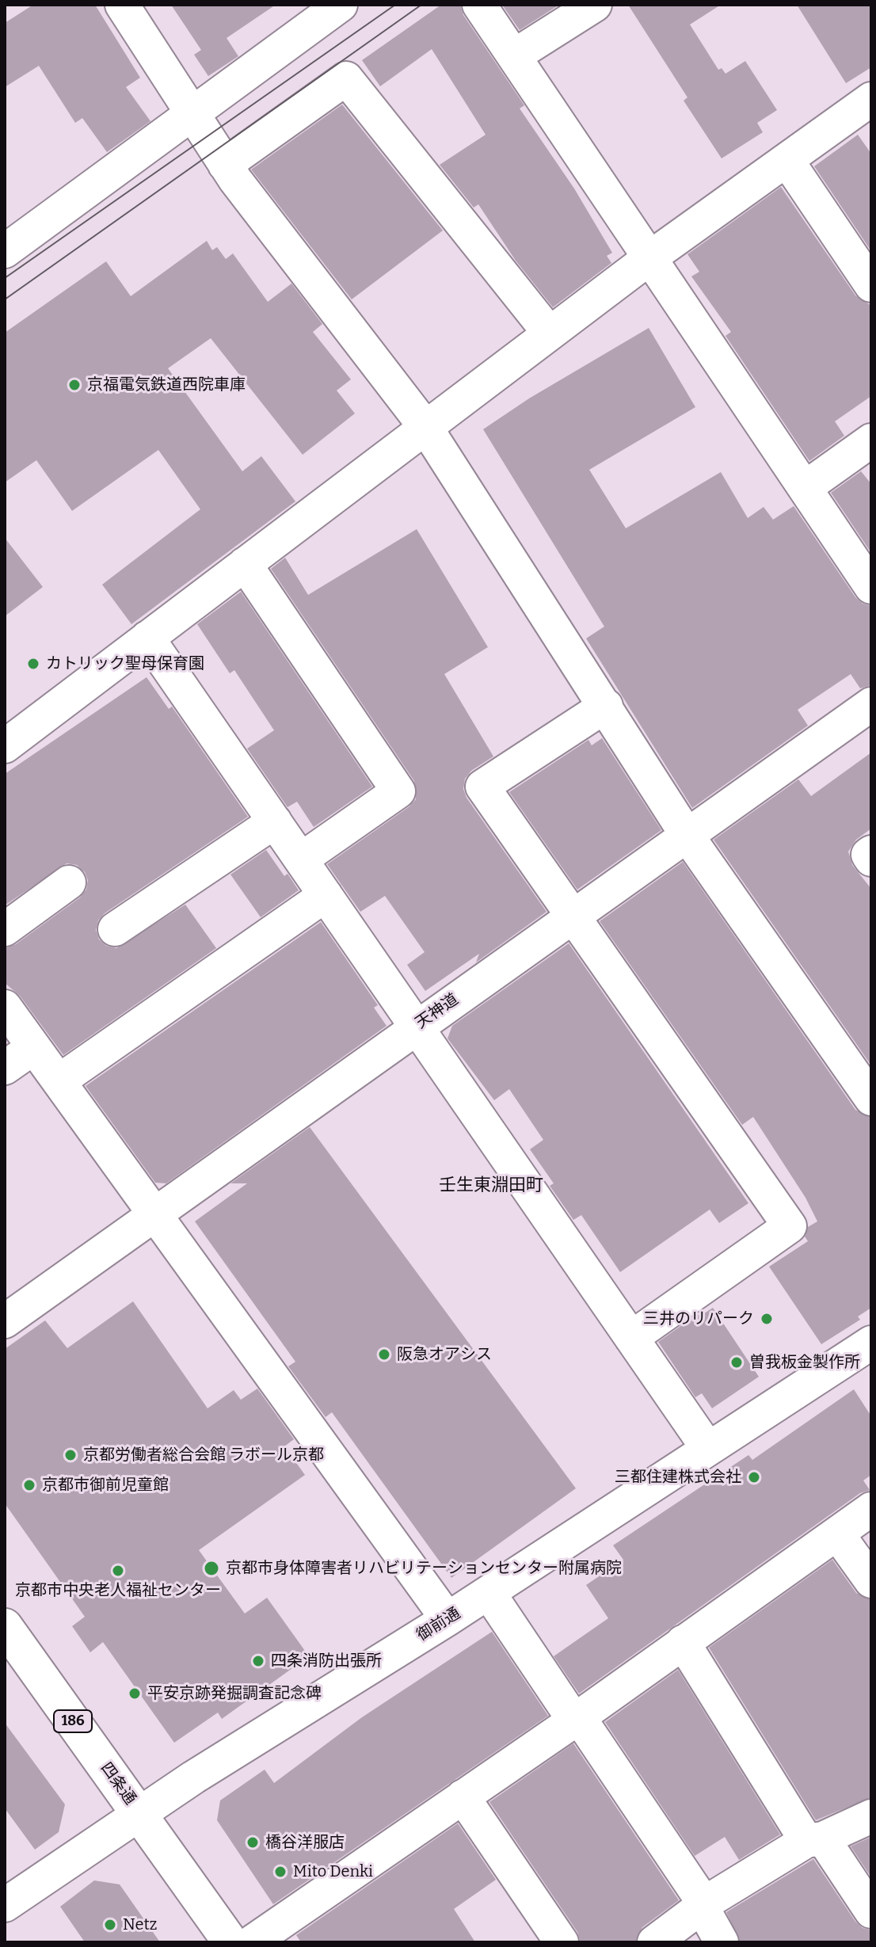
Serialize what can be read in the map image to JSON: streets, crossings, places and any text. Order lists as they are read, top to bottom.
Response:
{
  "streets": {
    "main road": ["186", "四条通"],
    "street": ["天神道", "御前通"]
  },
  "crossings": [
    ["御前通", "四条通"]
  ],
  "districts": ["壬生東淵田町"],
  "places": [
    "京福電気鉄道西院車庫",
    "カトリック聖母保育園",
    "三井のリパーク",
    "阪急オアシス",
    "曽我板金製作所",
    "京都労働者総合会館 ラボール京都",
    "三都住建株式会社",
    "京都市御前児童館",
    "京都市身体障害者リハビリテーションセンター附属病院",
    "京都市中央老人福祉センター",
    "四条消防出張所",
    "平安京跡発掘調査記念碑",
    "橋谷洋服店",
    "Mito Denki",
    "Netz"
  ]
}
